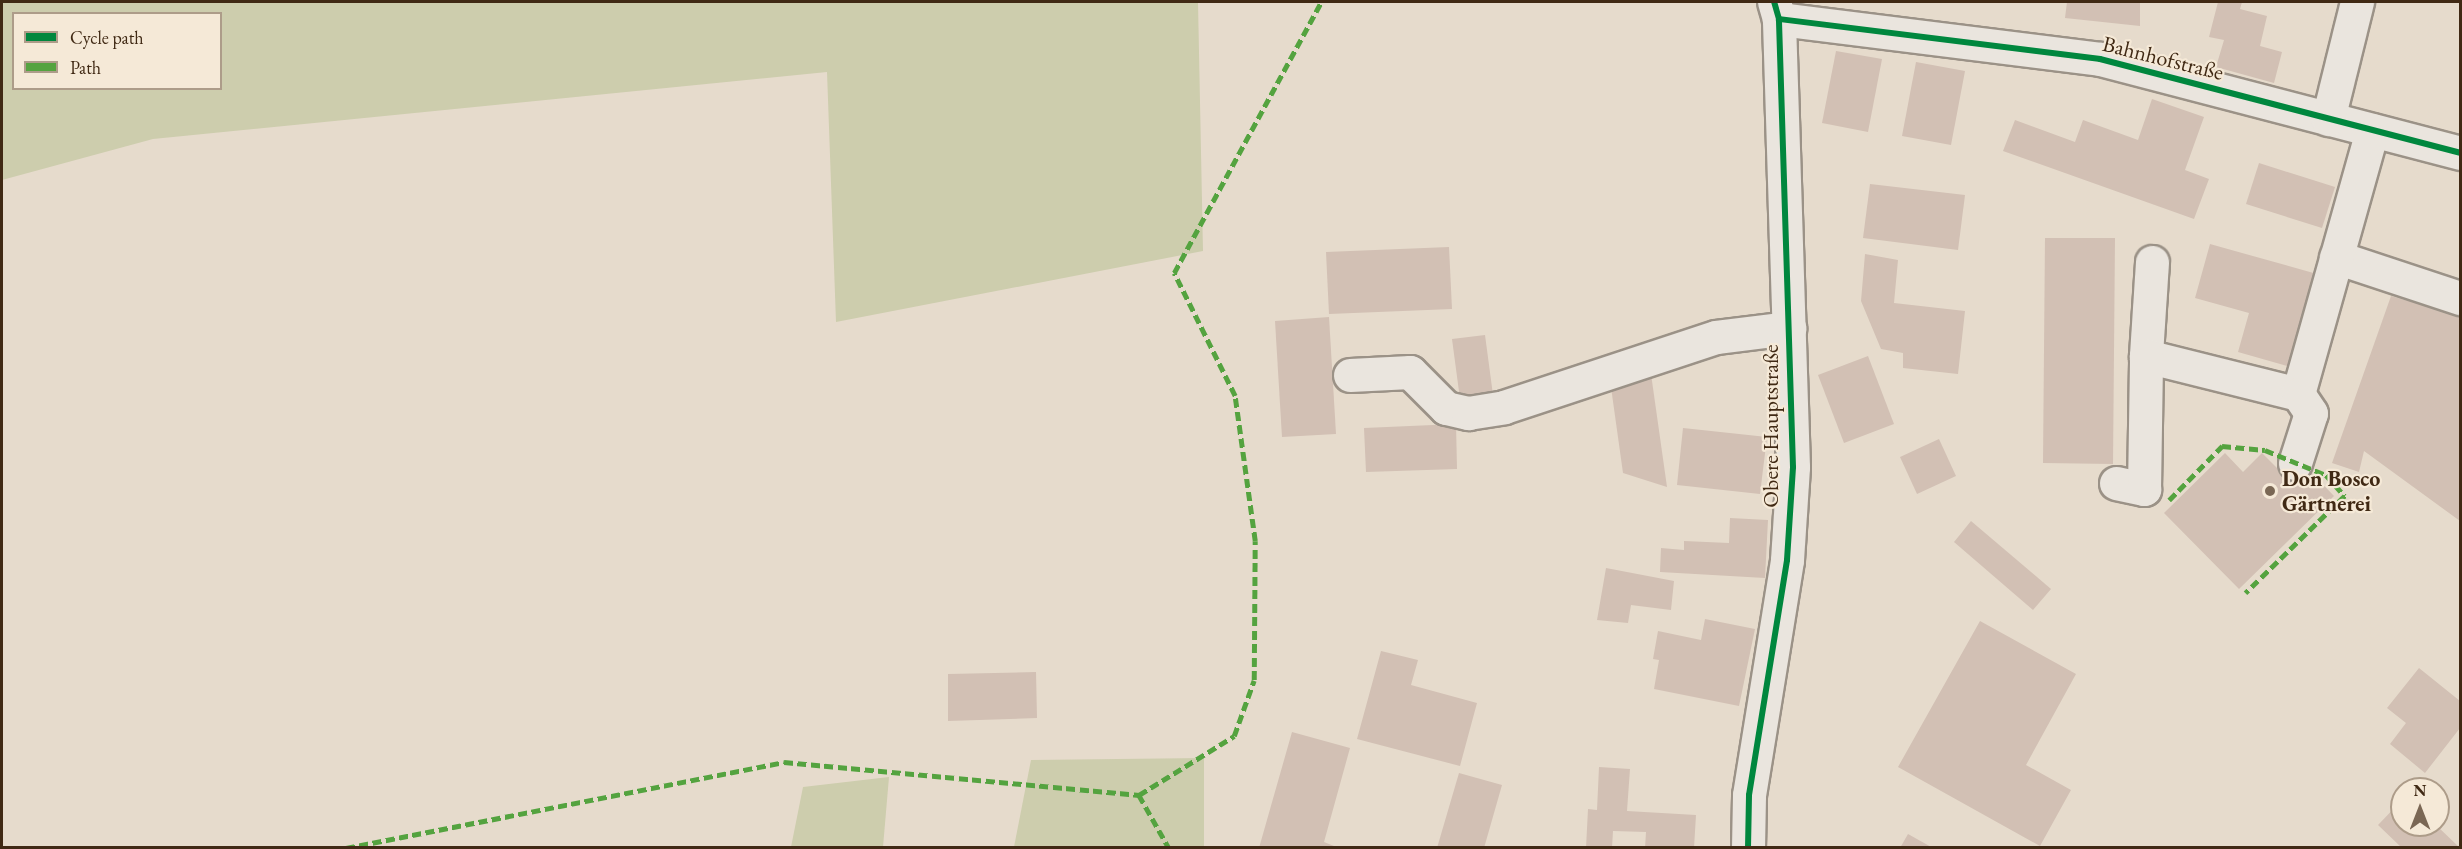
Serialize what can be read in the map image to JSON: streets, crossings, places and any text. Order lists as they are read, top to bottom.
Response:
{
  "streets": {
    "street": ["Bahnhofstraße", "Obere Hauptstraße"]
  },
  "crossings": [
    ["Bahnhofstraße", "Obere Hauptstraße"]
  ],
  "places": ["Don Bosco Gärtnerei"],
  "legend": ["Cycle path", "Path"],
  "north": "top"
}
